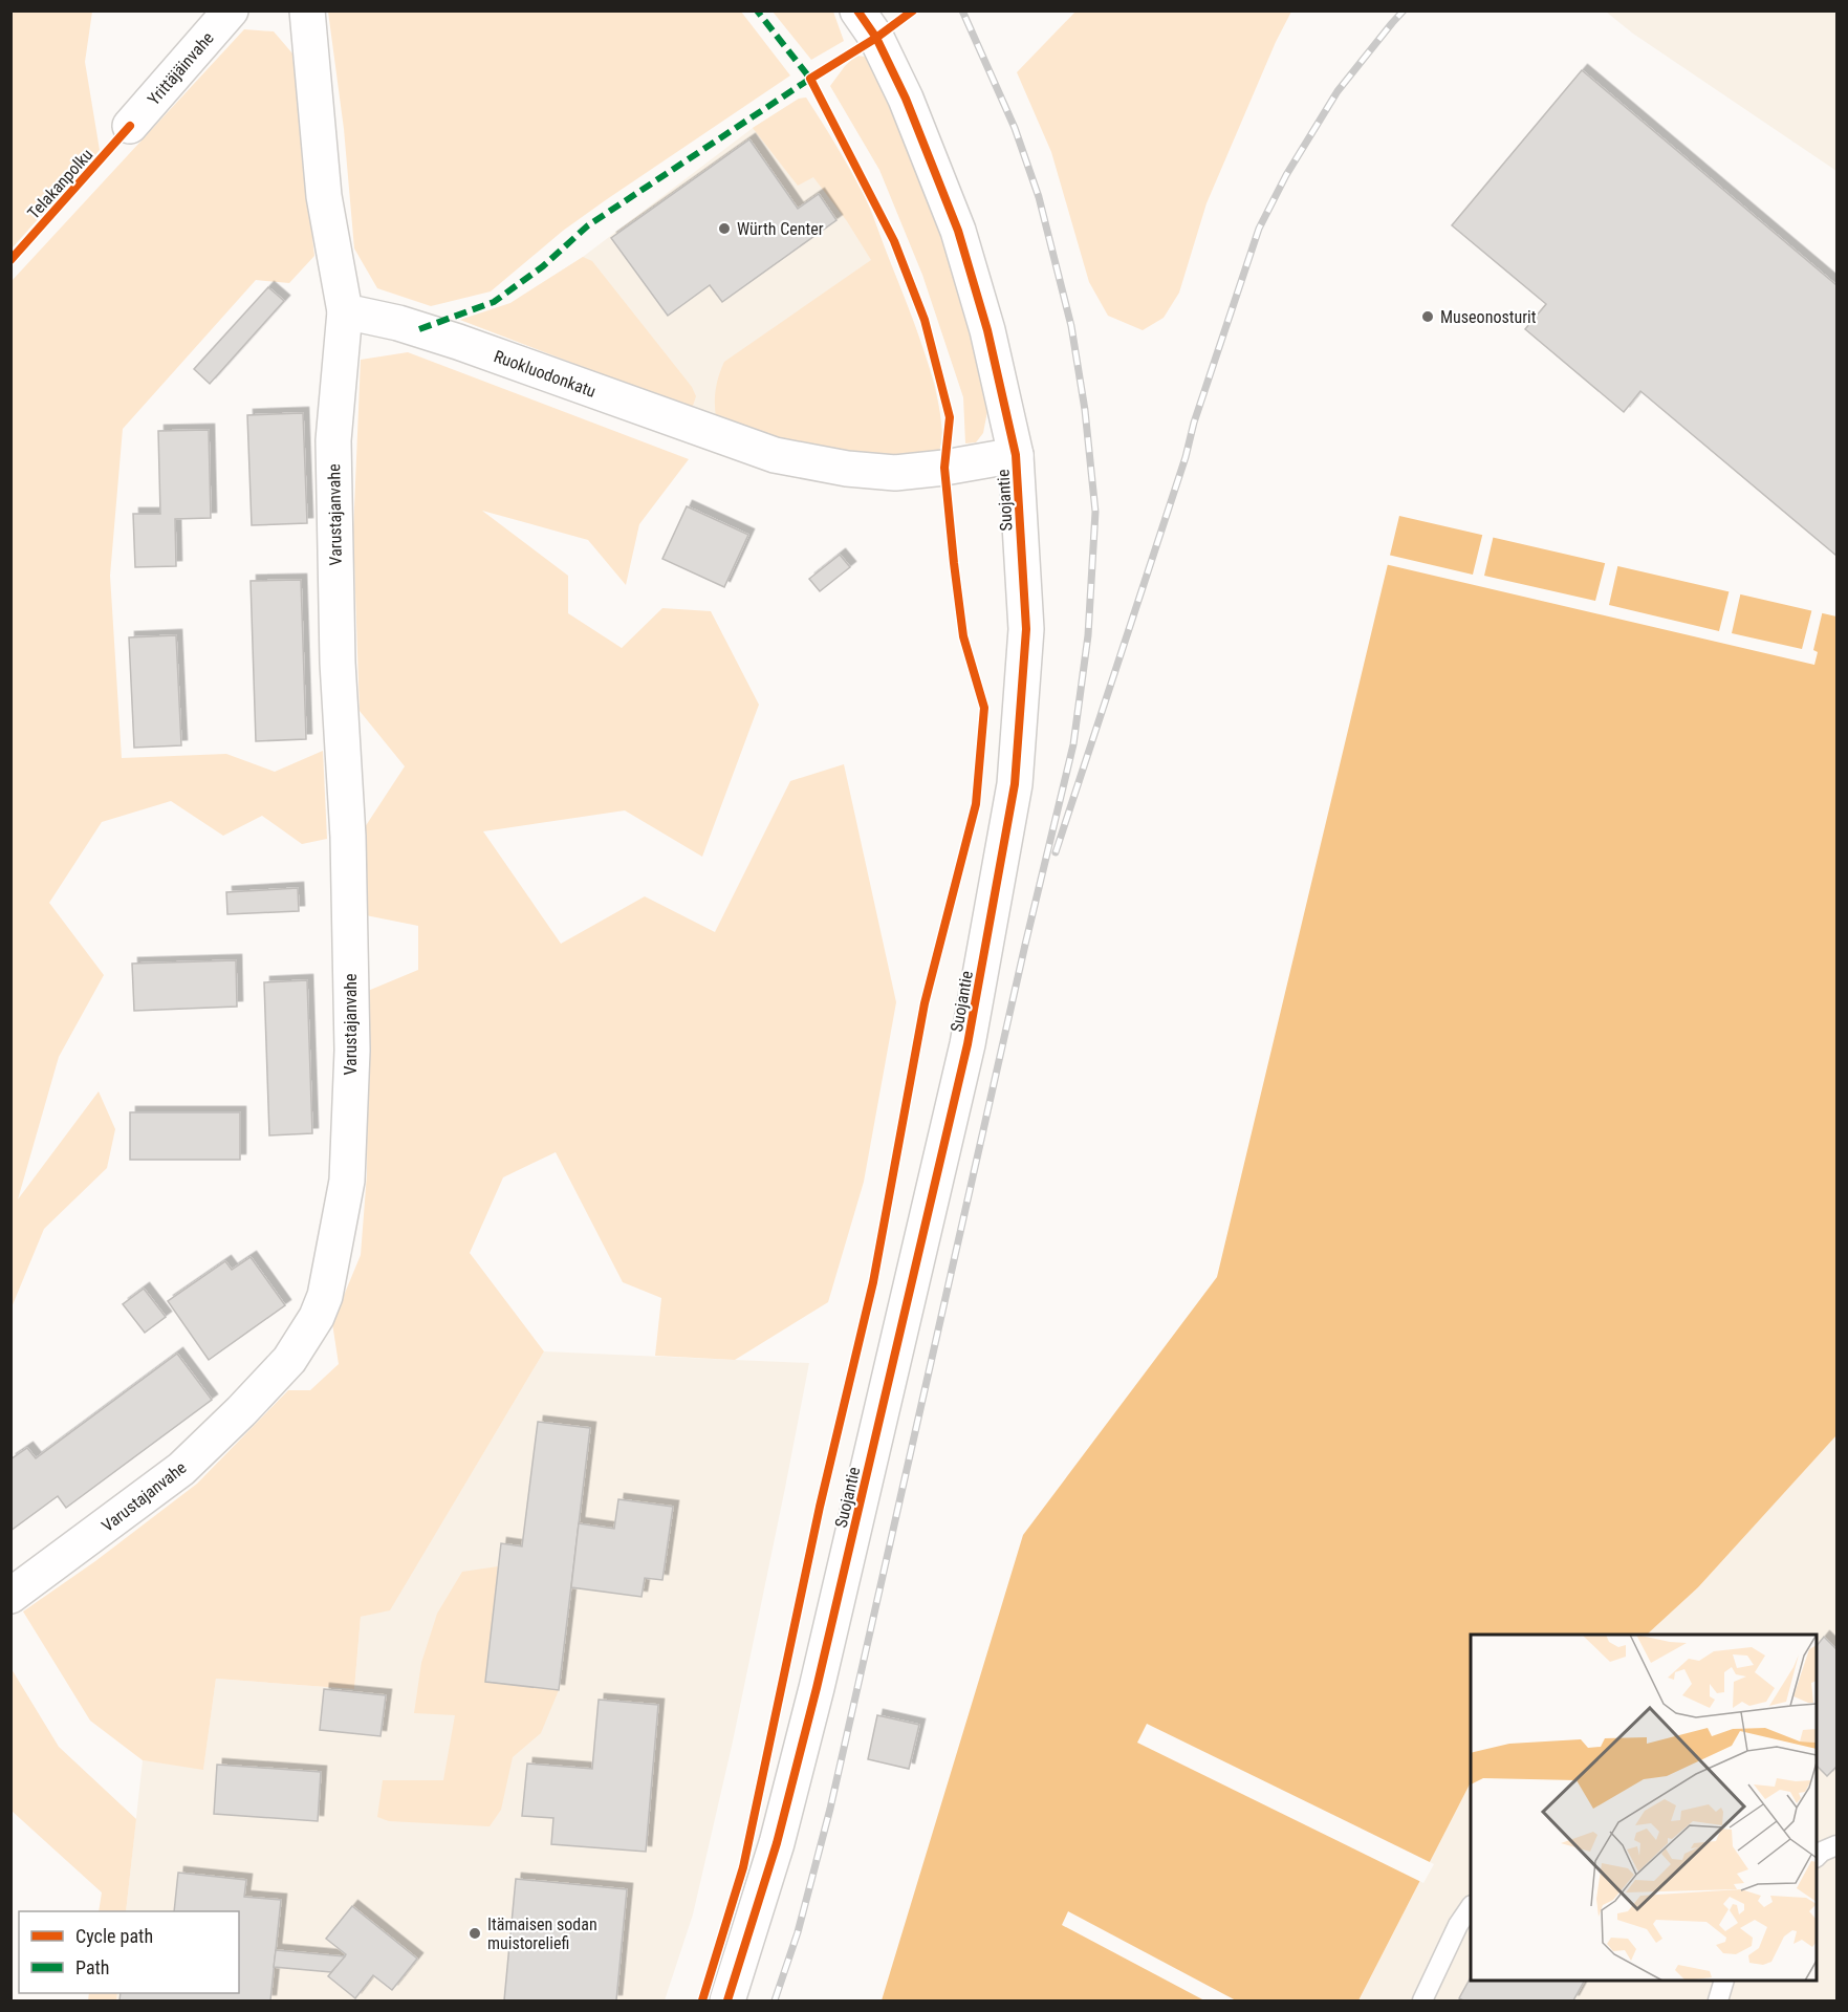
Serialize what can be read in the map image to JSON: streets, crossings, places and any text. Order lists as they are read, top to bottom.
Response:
{
  "streets": {
    "street": [
      "Yrittäjäinvahe",
      "Ruokluodonkatu",
      "Suojantie",
      "Varustajanvahe"
    ],
    "cycle path": ["Telakanpolku"]
  },
  "crossings": [
    ["Ruokluodonkatu", "Suojantie"],
    ["Ruokluodonkatu", "Varustajanvahe"]
  ],
  "places": ["Würth Center", "Museonosturit", "Itämaisen sodan muistoreliefi"],
  "legend": ["Cycle path", "Path"]
}
